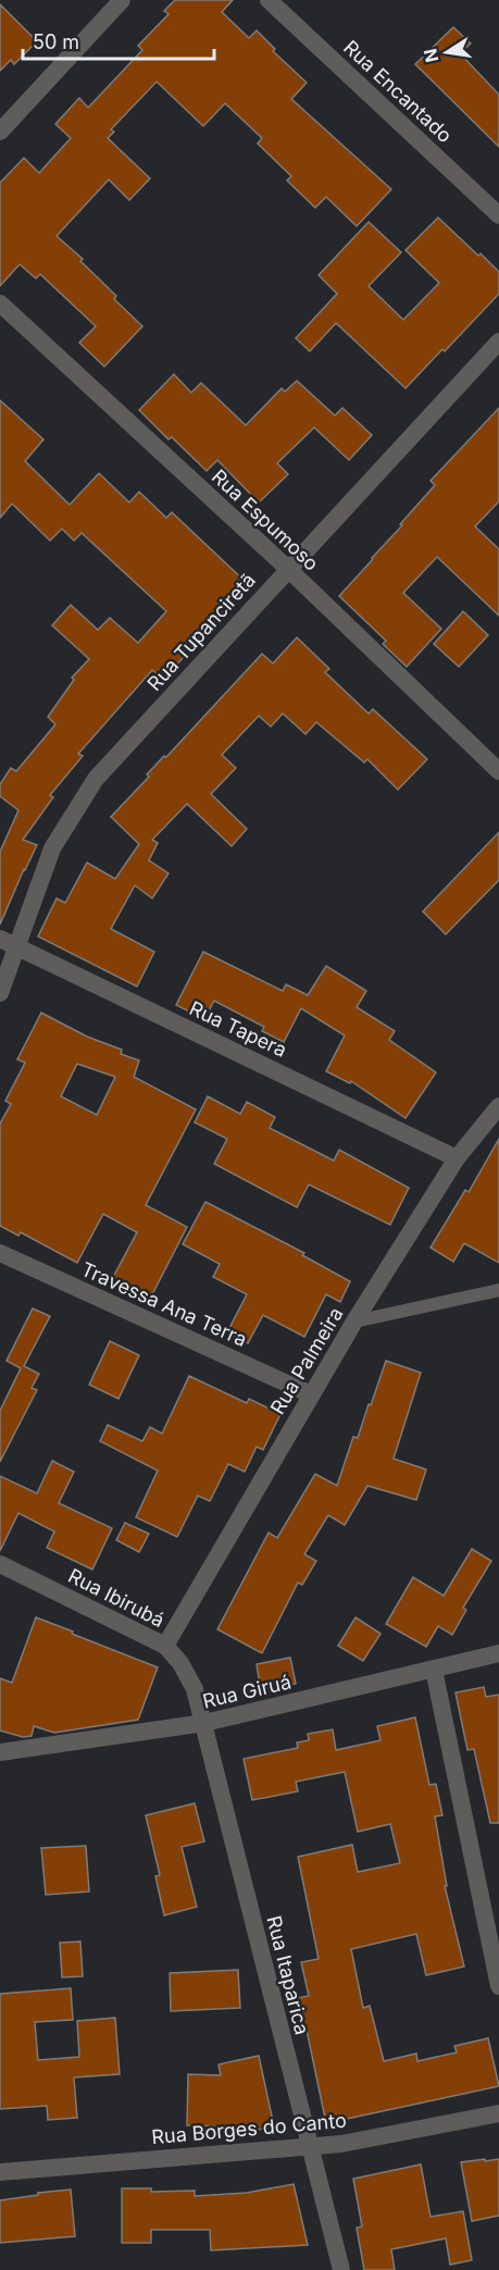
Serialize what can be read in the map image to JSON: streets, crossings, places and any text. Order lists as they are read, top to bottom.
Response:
{
  "streets": {
    "street": [
      "Rua Encantado",
      "Rua Espumoso",
      "Rua Tupanciretã",
      "Rua Tapera",
      "Travessa Ana Terra",
      "Rua Palmeira",
      "Rua Ibirubá",
      "Rua Giruá",
      "Rua Itaparica",
      "Rua Borges do Canto"
    ]
  },
  "crossings": [
    ["Rua Espumoso", "Rua Tupanciretã"],
    ["Rua Tupanciretã", "Rua Tapera"],
    ["Rua Tapera", "Rua Palmeira"],
    ["Travessa Ana Terra", "Rua Palmeira"],
    ["Rua Palmeira", "Rua Ibirubá"],
    ["Rua Ibirubá", "Rua Itaparica"],
    ["Rua Giruá", "Rua Itaparica"],
    ["Rua Itaparica", "Rua Borges do Canto"]
  ],
  "scale_bar": "50 m",
  "north": "left"
}
